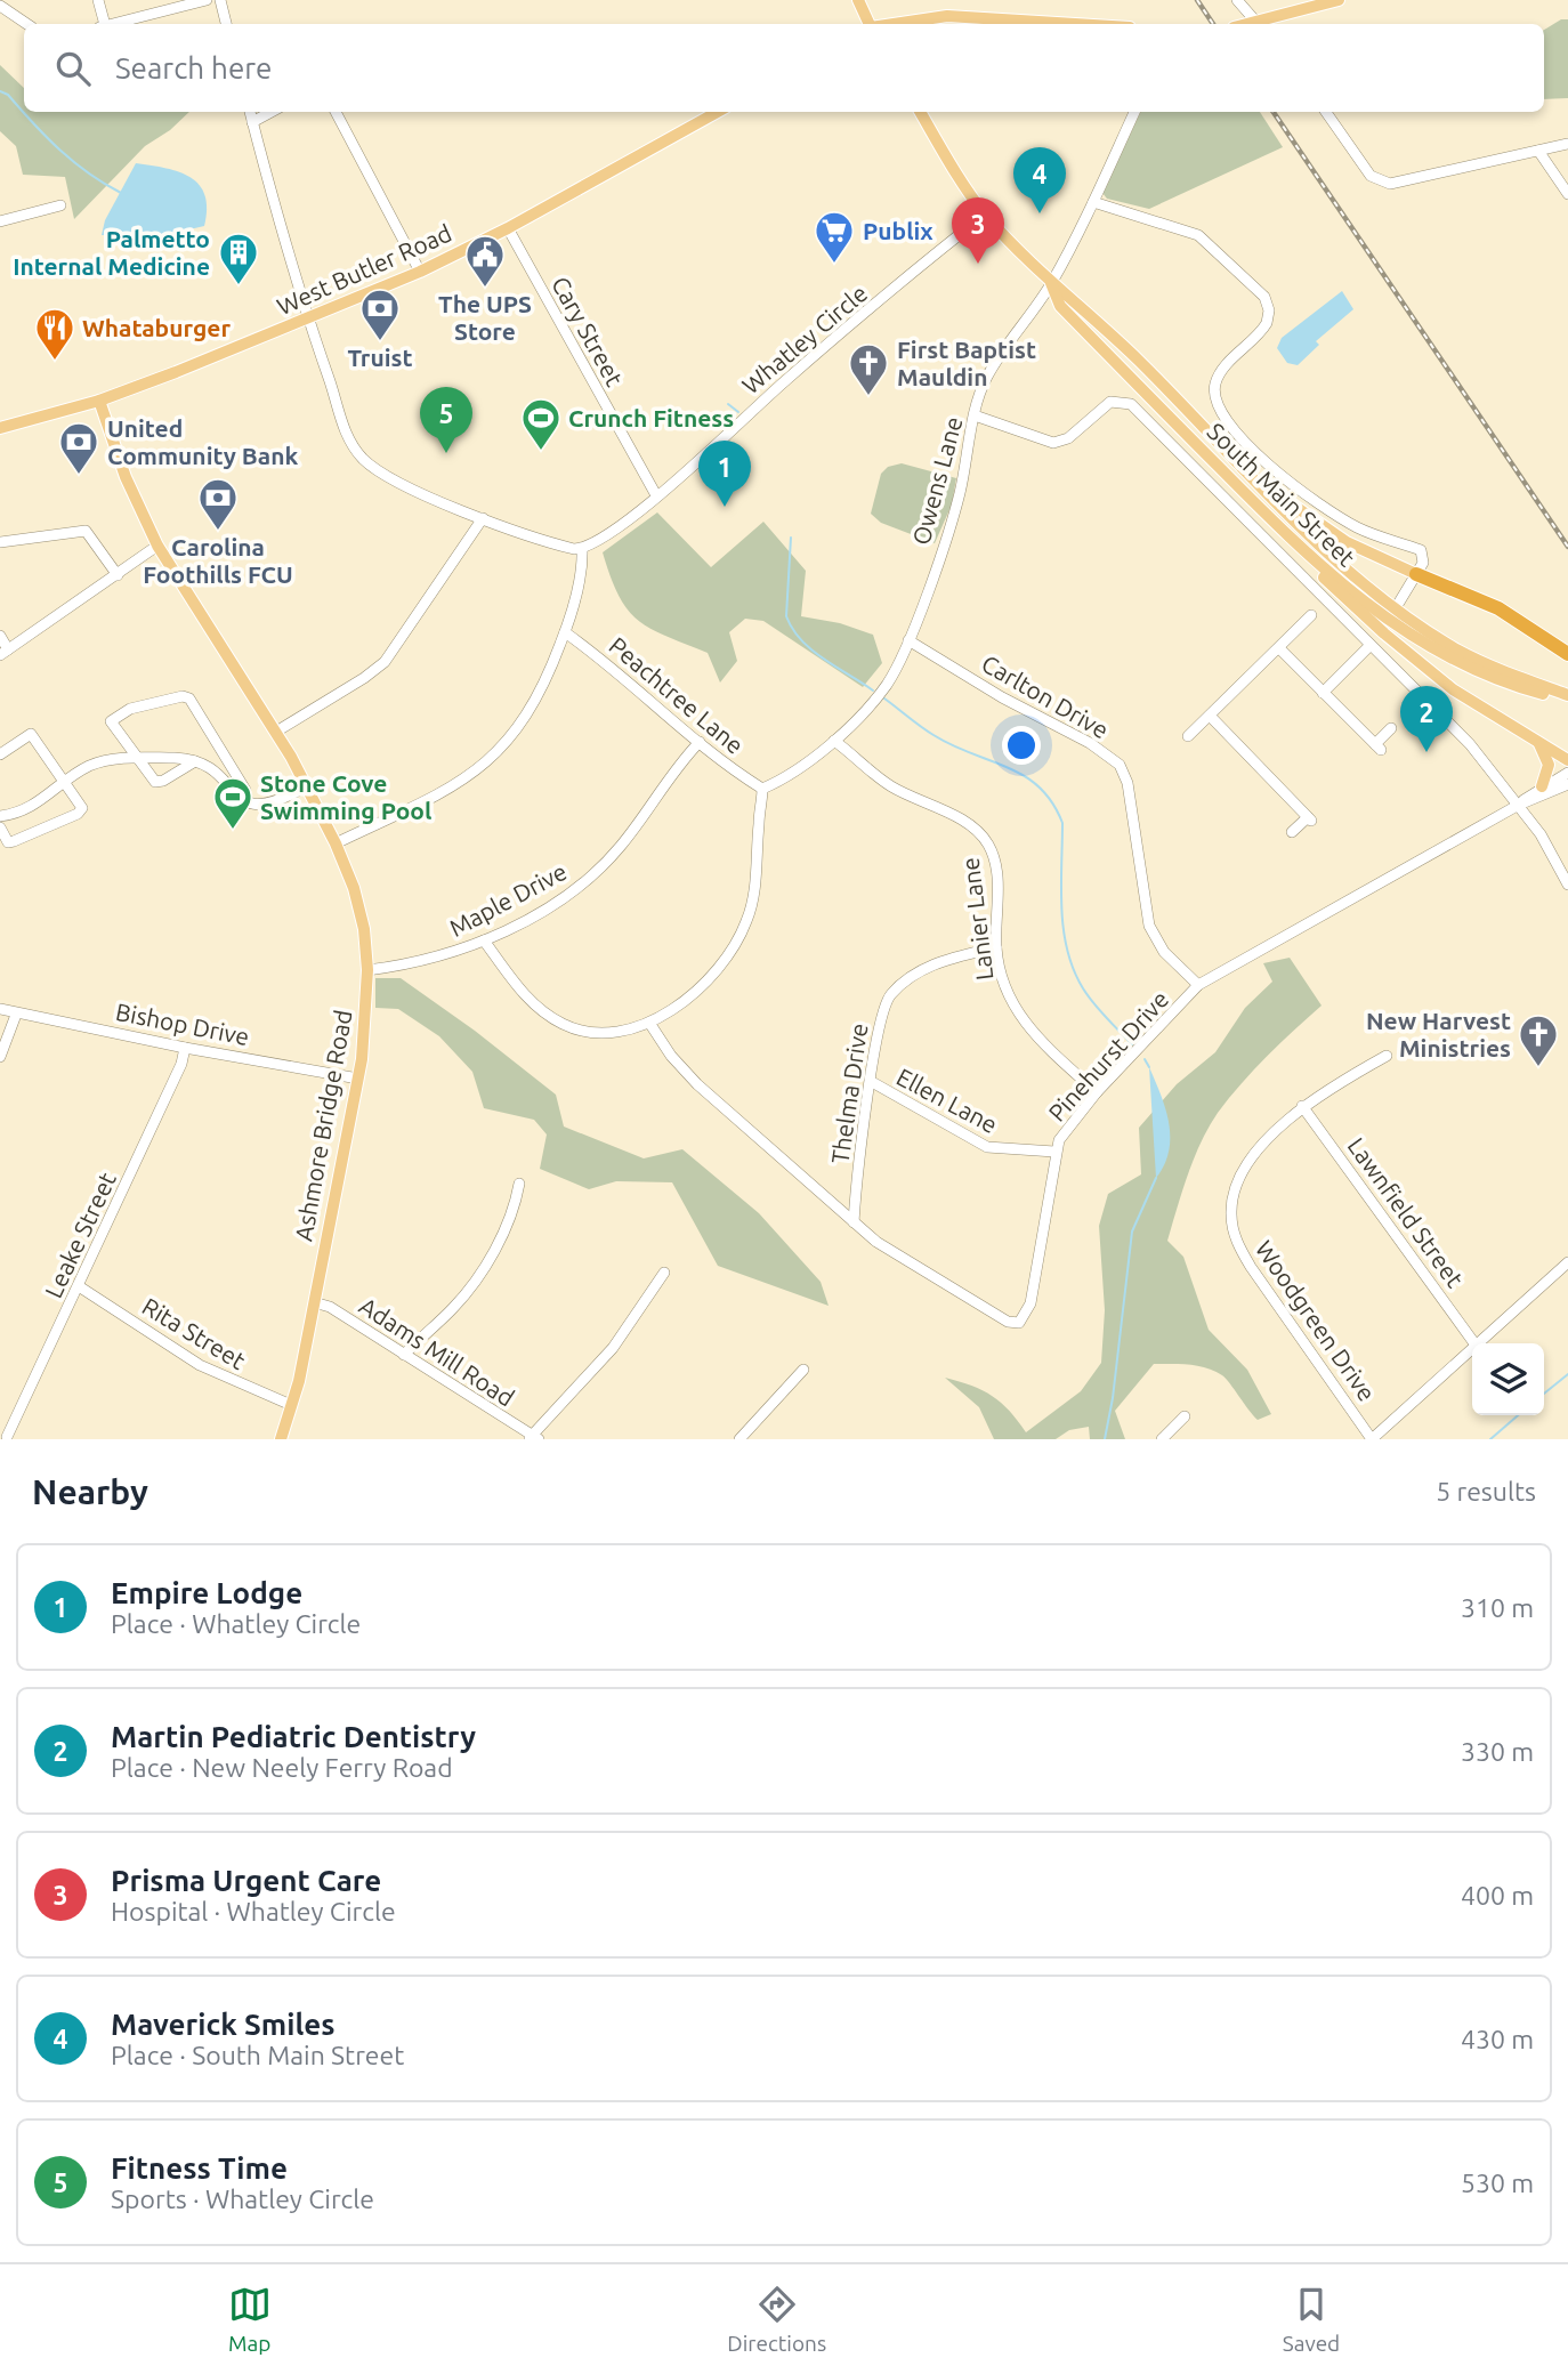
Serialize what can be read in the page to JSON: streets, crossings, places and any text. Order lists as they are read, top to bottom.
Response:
{
  "streets": {
    "main road": ["West Butler Road", "South Main Street", "Ashmore Bridge Road"],
    "street": [
      "Cary Street",
      "Whatley Circle",
      "Owens Lane",
      "Peachtree Lane",
      "Carlton Drive",
      "Maple Drive",
      "Lanier Lane",
      "Bishop Drive",
      "Pinehurst Drive",
      "Thelma Drive",
      "Ellen Lane",
      "Lawnfield Street",
      "Leake Street",
      "Woodgreen Drive",
      "Rita Street",
      "Adams Mill Road"
    ]
  },
  "crossings": [
    ["West Butler Road", "Cary Street"],
    ["West Butler Road", "Ashmore Bridge Road"],
    ["Cary Street", "Whatley Circle"],
    ["Whatley Circle", "South Main Street"],
    ["Owens Lane", "South Main Street"],
    ["Owens Lane", "Peachtree Lane"],
    ["Owens Lane", "Carlton Drive"],
    ["Owens Lane", "Lanier Lane"],
    ["Peachtree Lane", "Maple Drive"],
    ["Carlton Drive", "Pinehurst Drive"],
    ["Maple Drive", "Ashmore Bridge Road"],
    ["Lanier Lane", "Pinehurst Drive"],
    ["Lanier Lane", "Thelma Drive"],
    ["Bishop Drive", "Ashmore Bridge Road"],
    ["Bishop Drive", "Leake Street"],
    ["Pinehurst Drive", "Thelma Drive"],
    ["Pinehurst Drive", "Ellen Lane"],
    ["Thelma Drive", "Ellen Lane"],
    ["Ashmore Bridge Road", "Rita Street"],
    ["Ashmore Bridge Road", "Adams Mill Road"],
    ["Lawnfield Street", "Woodgreen Drive"],
    ["Leake Street", "Rita Street"]
  ],
  "places": {
    "supermarket": ["Publix"],
    "building": ["Palmetto Internal Medicine"],
    "public building": ["The UPS Store"],
    "bank": ["Truist", "United Community Bank", "Carolina Foothills FCU"],
    "restaurant": ["Whataburger"],
    "church": ["First Baptist Mauldin", "New Harvest Ministries"],
    "sports": ["Crunch Fitness", "Stone Cove Swimming Pool"]
  },
  "page": {
    "search": "Search here",
    "pins": [
      "4",
      "3",
      "5",
      "1",
      "2"
    ],
    "heading": ["Nearby", "5 results"],
    "list": [
      {
        "mark": "1",
        "name": "Empire Lodge",
        "note": "Place · Whatley Circle",
        "value": "310 m"
      },
      {
        "mark": "2",
        "name": "Martin Pediatric Dentistry",
        "note": "Place · New Neely Ferry Road",
        "value": "330 m"
      },
      {
        "mark": "3",
        "name": "Prisma Urgent Care",
        "note": "Hospital · Whatley Circle",
        "value": "400 m"
      },
      {
        "mark": "4",
        "name": "Maverick Smiles",
        "note": "Place · South Main Street",
        "value": "430 m"
      },
      {
        "mark": "5",
        "name": "Fitness Time",
        "note": "Sports · Whatley Circle",
        "value": "530 m"
      }
    ],
    "nav": ["Map", "Directions", "Saved"]
  }
}
